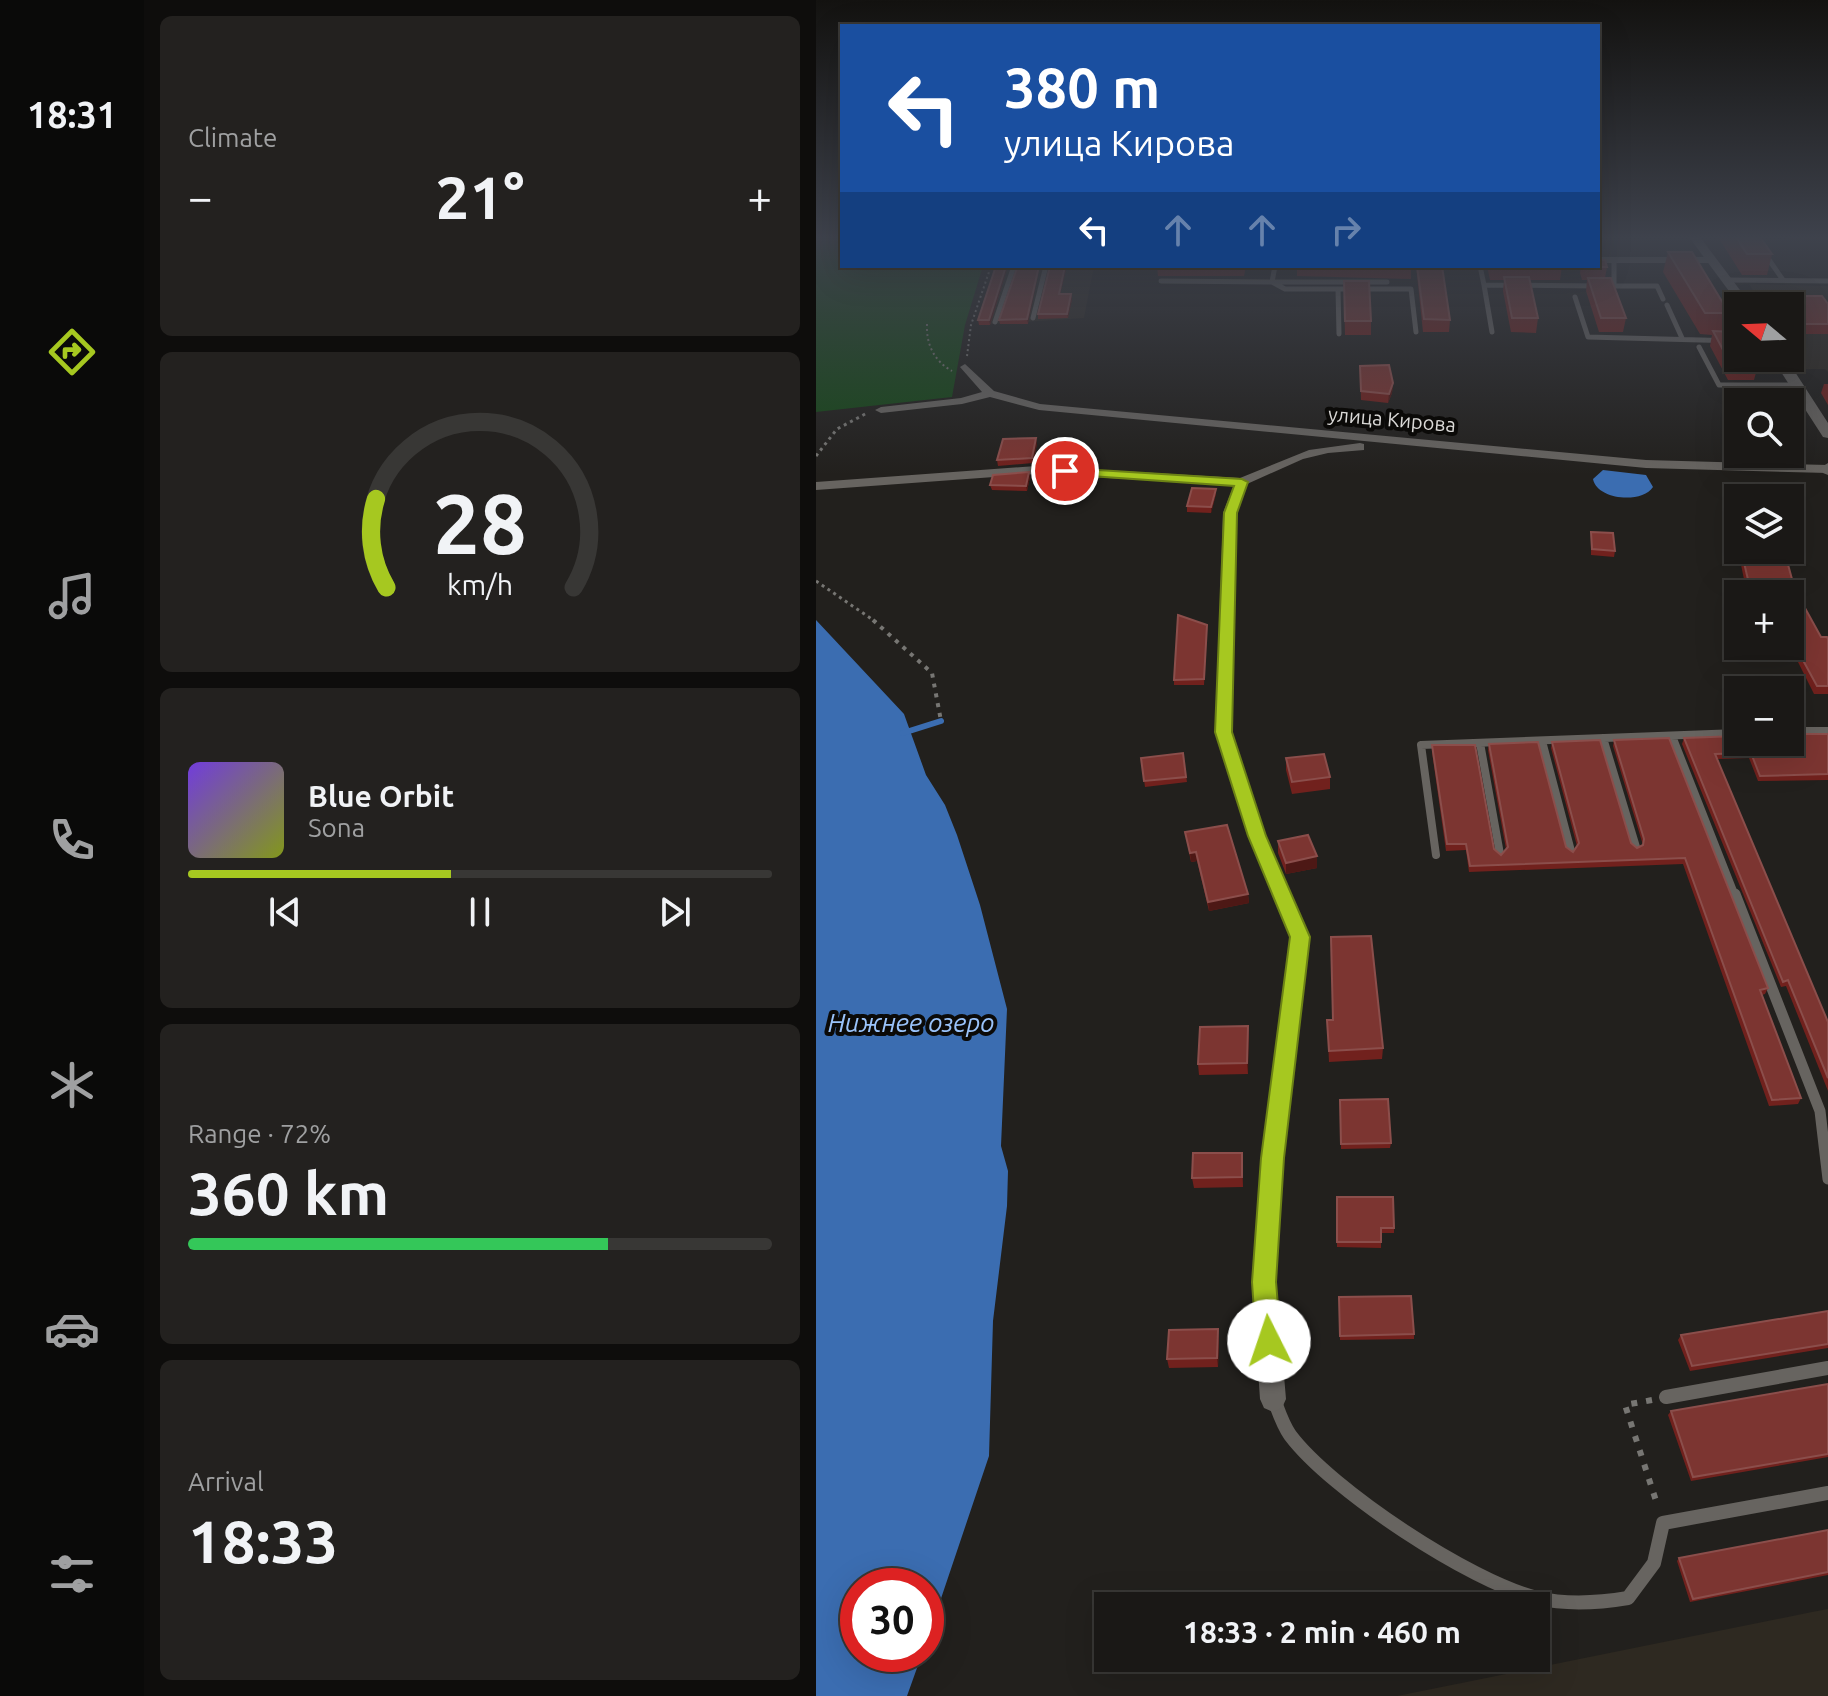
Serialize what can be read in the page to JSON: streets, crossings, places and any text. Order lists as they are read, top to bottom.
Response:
{
  "streets": {
    "street": ["улица Кирова"]
  },
  "water": ["Нижнее озеро"],
  "north": "left",
  "page": {
    "tabs": "18:31",
    "tile": [
      "Climate",
      ["Range · 72%", "360 km"],
      ["Arrival", "18:33"]
    ],
    "turn": ["380 m", "улица Кирова"],
    "heat": ["−", "21°", "+"],
    "map_buttons": ["+", "−"],
    "song": ["Blue Orbit", "Sona"],
    "limit": "30",
    "trip": "18:33 · 2 min · 460 m",
    "gauge": ["28", "km/h"]
  }
}
